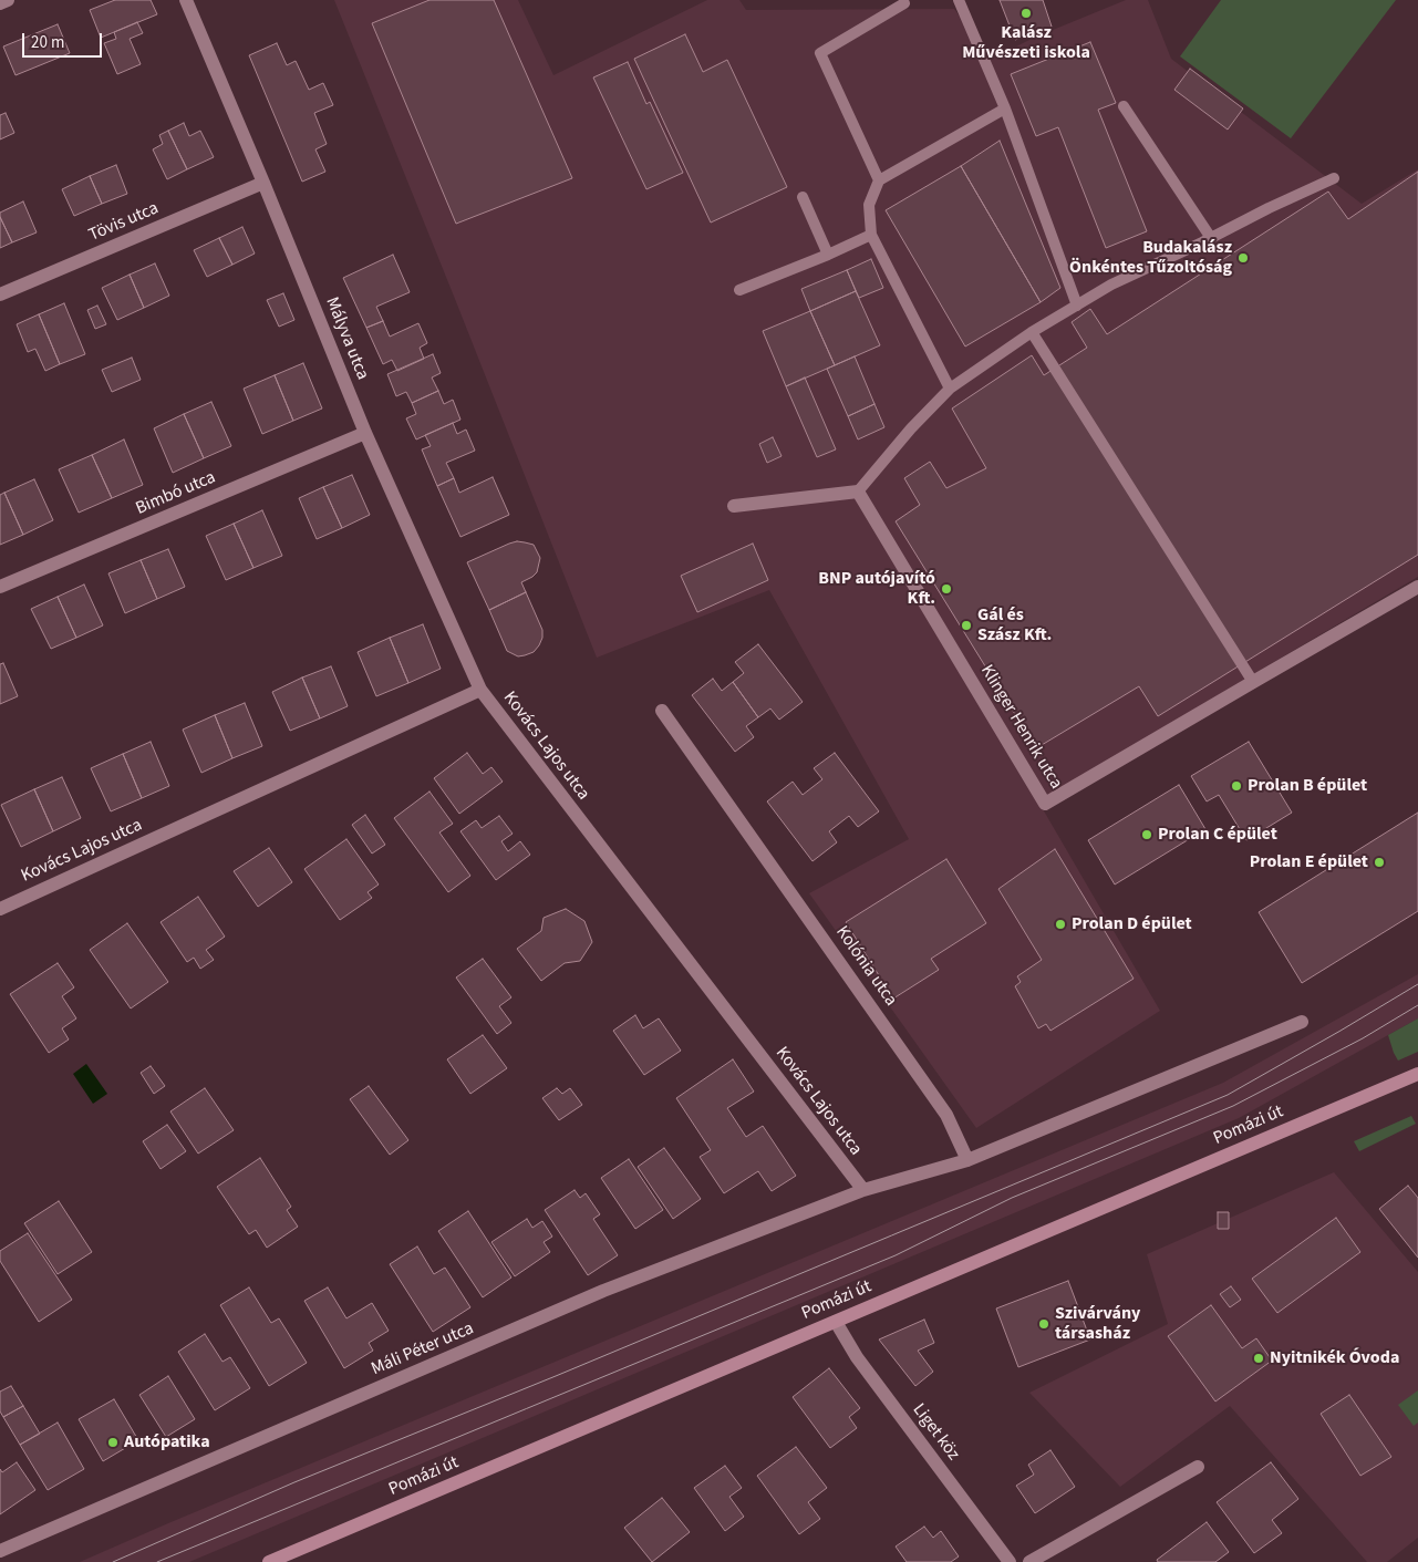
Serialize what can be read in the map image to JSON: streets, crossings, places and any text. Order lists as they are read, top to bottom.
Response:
{
  "streets": {
    "main road": ["Pomázi út"],
    "street": [
      "Tövis utca",
      "Mályva utca",
      "Bimbó utca",
      "Klinger Henrik utca",
      "Kovács Lajos utca",
      "Kolónia utca",
      "Máli Péter utca",
      "Liget köz"
    ]
  },
  "crossings": [
    ["Tövis utca", "Mályva utca"],
    ["Mályva utca", "Bimbó utca"],
    ["Mályva utca", "Kovács Lajos utca"],
    ["Kovács Lajos utca", "Máli Péter utca"],
    ["Pomázi út", "Liget köz"]
  ],
  "places": [
    "Kalász Művészeti iskola",
    "Budakalász Önkéntes Tűzoltóság",
    "BNP autójavító Kft.",
    "Gál és Szász Kft.",
    "Prolan B épület",
    "Prolan C épület",
    "Prolan E épület",
    "Prolan D épület",
    "Szivárvány társasház",
    "Nyitnikék Óvoda",
    "Autópatika"
  ],
  "scale_bar": "20 m"
}
